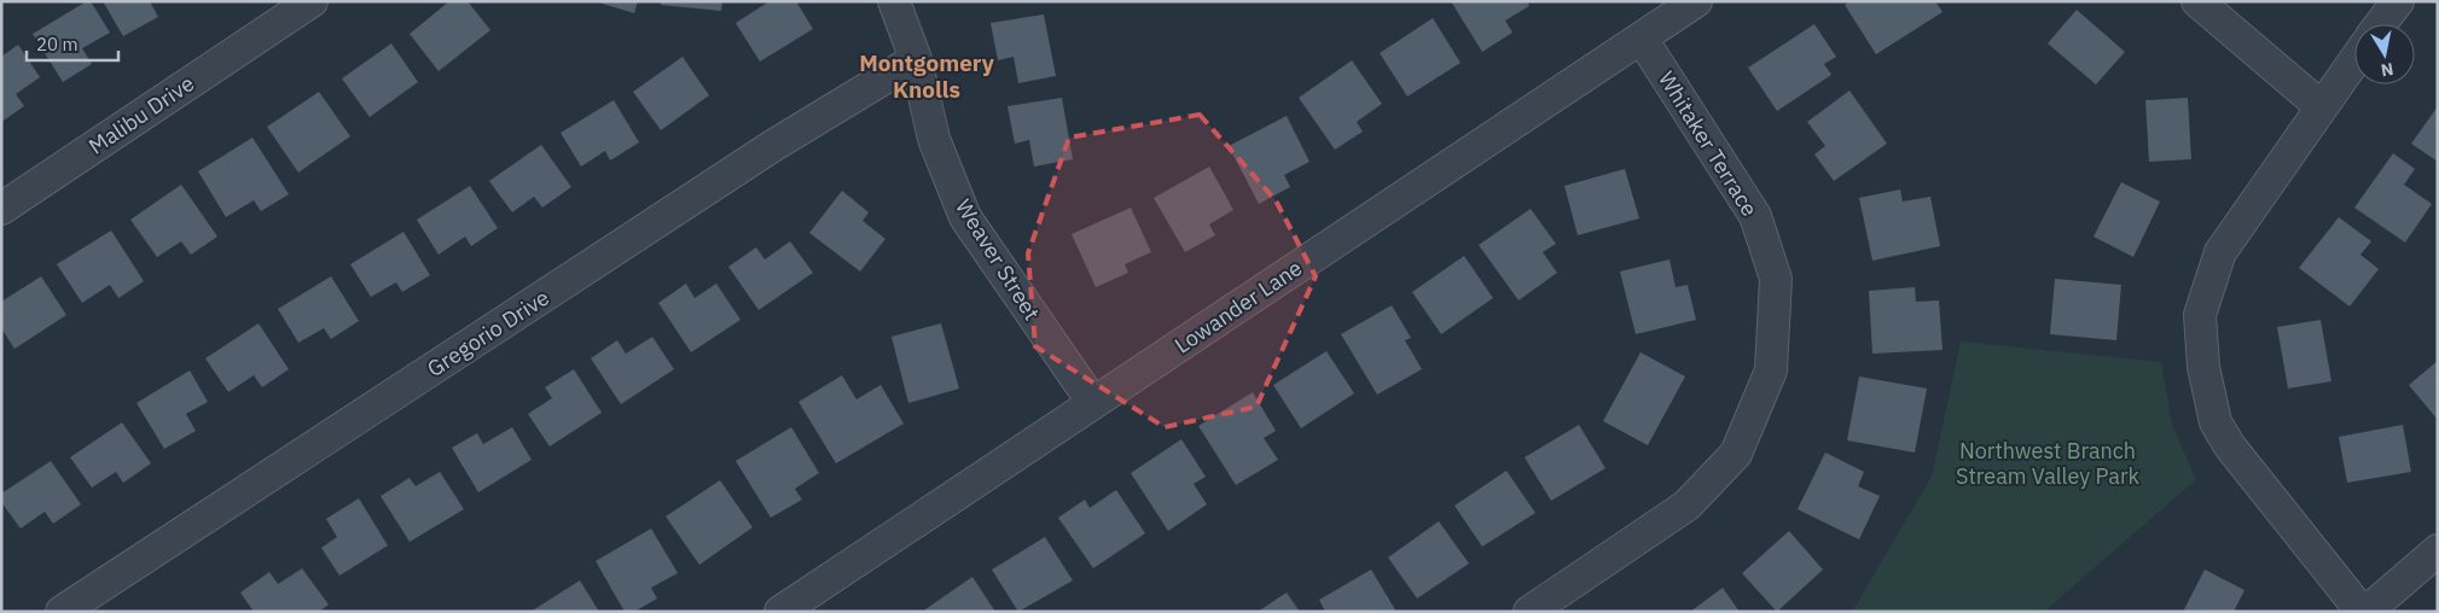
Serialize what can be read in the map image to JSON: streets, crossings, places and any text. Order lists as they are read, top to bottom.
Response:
{
  "streets": {
    "street": [
      "Malibu Drive",
      "Whitaker Terrace",
      "Weaver Street",
      "Lowander Lane",
      "Gregorio Drive"
    ]
  },
  "crossings": [
    ["Whitaker Terrace", "Lowander Lane"],
    ["Weaver Street", "Lowander Lane"],
    ["Weaver Street", "Gregorio Drive"]
  ],
  "districts": ["Montgomery Knolls"],
  "parks": ["Northwest Branch Stream Valley Park"],
  "scale_bar": "20 m",
  "north": "bottom"
}
